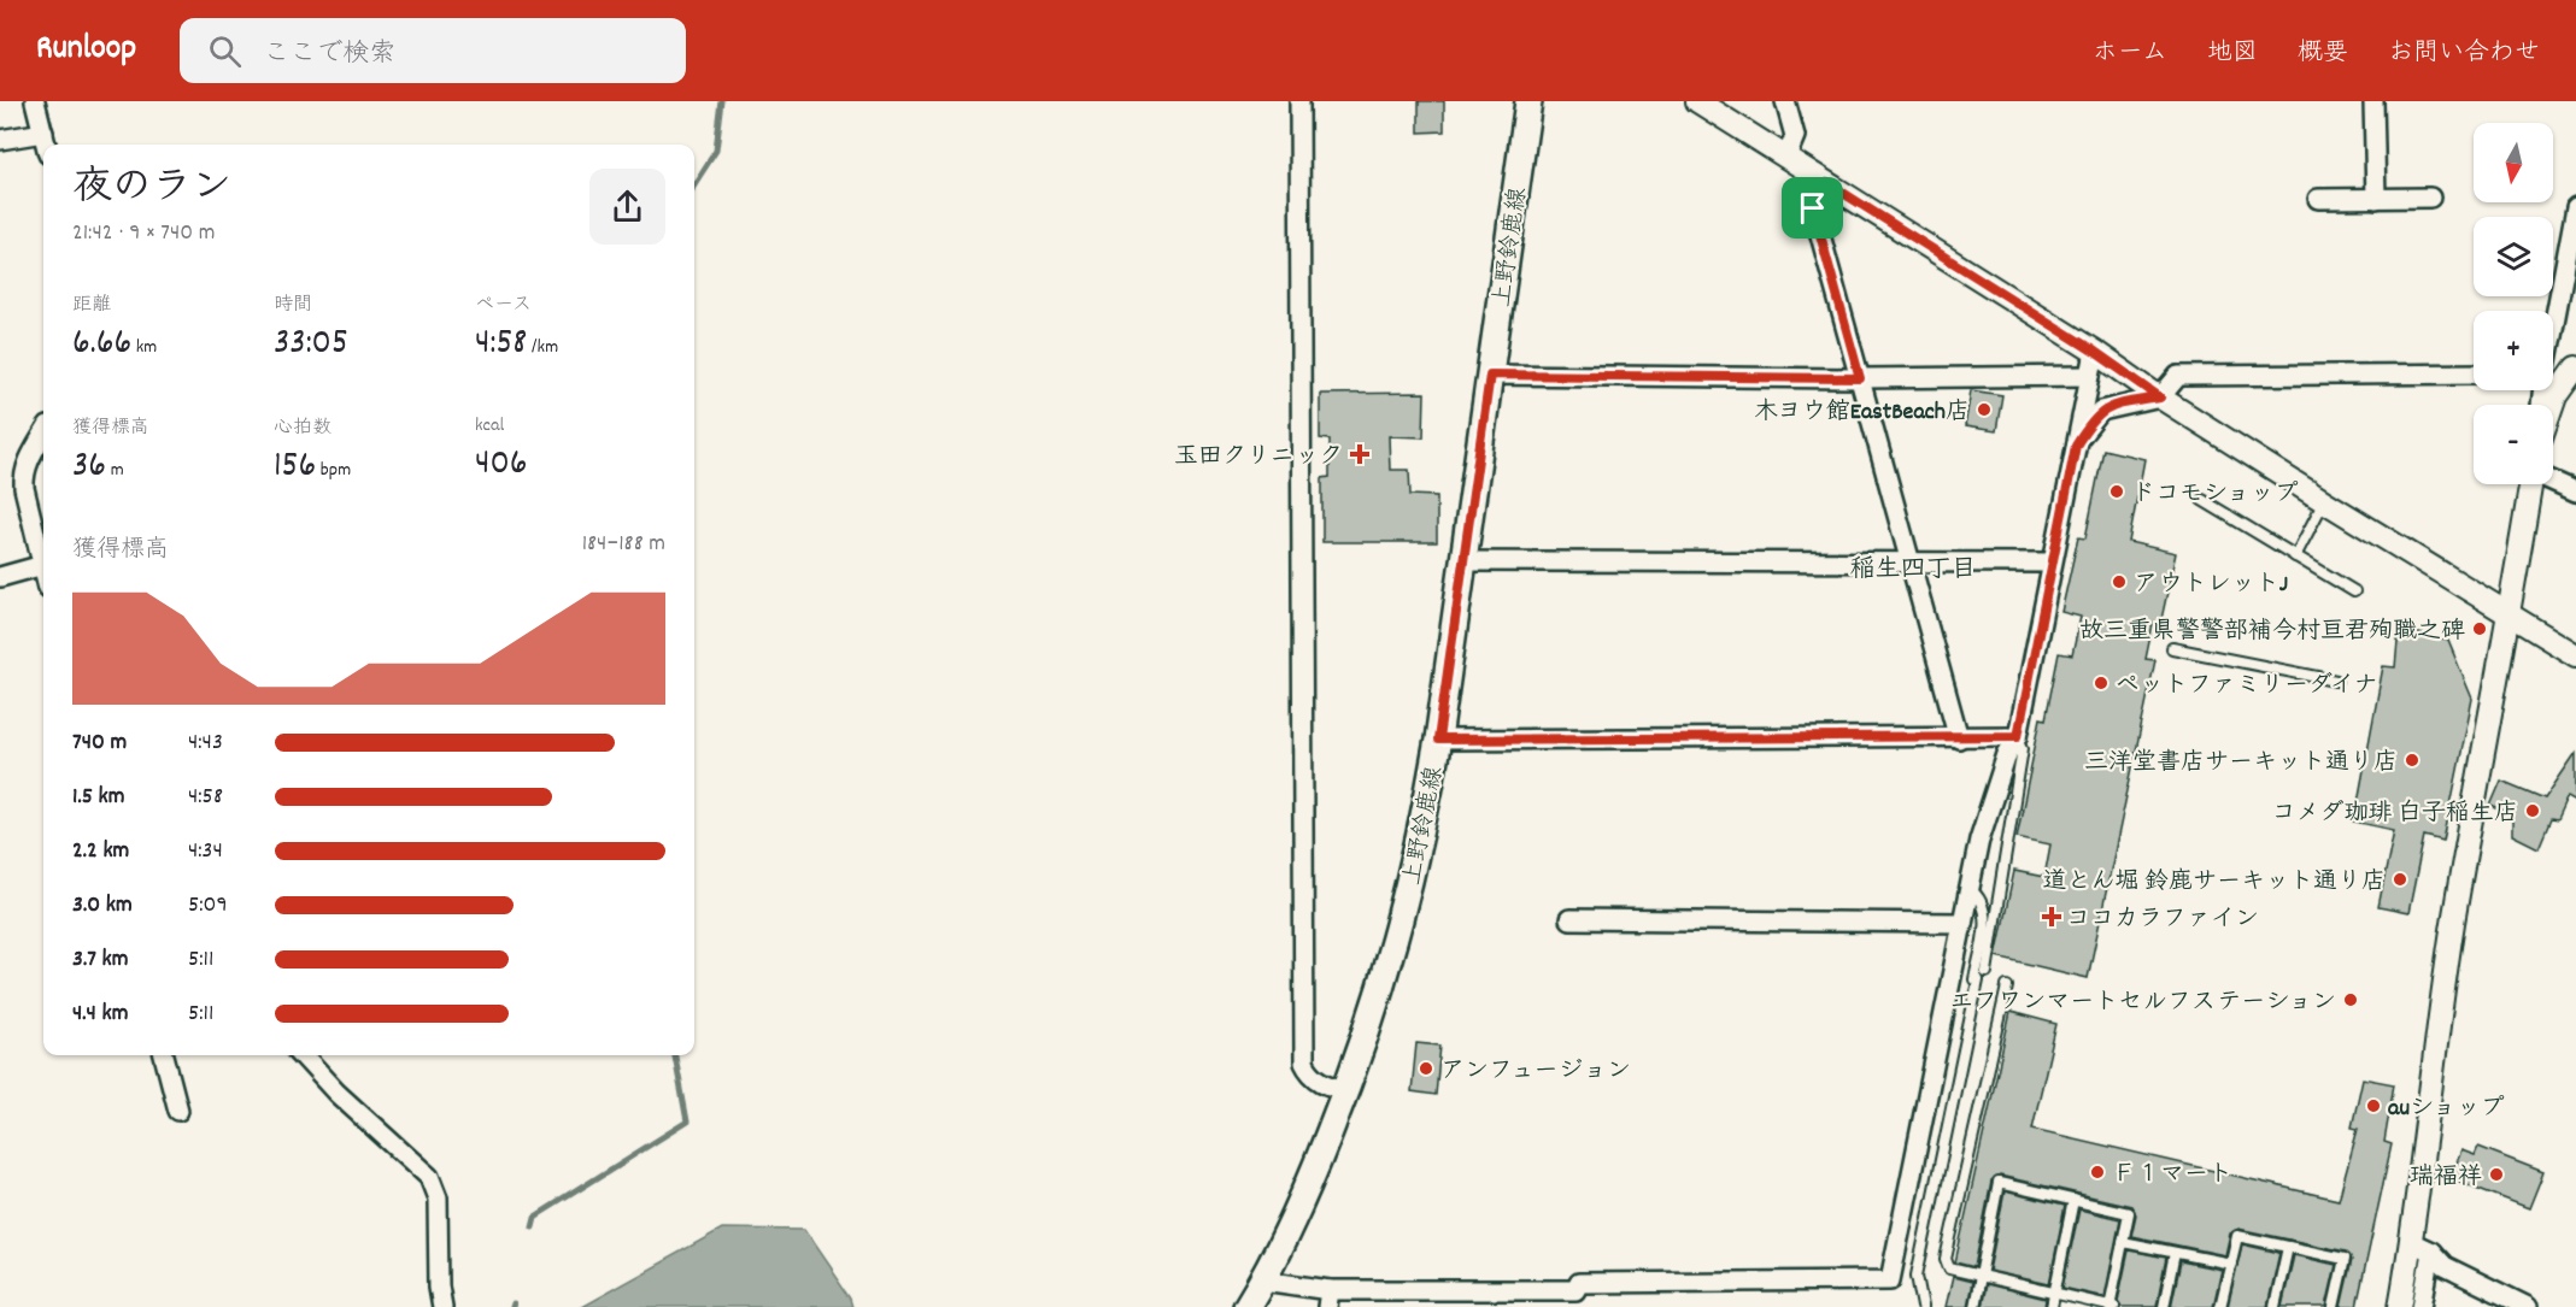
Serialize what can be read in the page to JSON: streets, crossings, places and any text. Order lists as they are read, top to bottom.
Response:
{
  "streets": {
    "main road": ["上野鈴鹿線"]
  },
  "districts": ["稲生四丁目"],
  "places": {
    "other": [
      "木ヨウ館EastBeach店",
      "ドコモショップ",
      "アウトレットJ",
      "故三重県警警部補今村亘君殉職之碑",
      "ペットファミリーダイナ",
      "三洋堂書店サーキット通り店",
      "コメダ珈琲 白子稲生店",
      "道とん堀 鈴鹿サーキット通り店",
      "エフワンマートセルフステーション",
      "アンフュージョン",
      "auショップ",
      "Ｆ１マート",
      "瑞福祥"
    ],
    "health": ["玉田クリニック", "ココカラファイン"]
  },
  "north": "bottom",
  "page": {
    "header": "Runloop",
    "search": "ここで検索",
    "nav": [
      "ホーム",
      "地図",
      "概要",
      "お問い合わせ"
    ],
    "map_buttons": ["+", "−"],
    "heading": ["夜のラン", "21:42 · 9 × 740 m"],
    "stats": [
      ["距離", "6.66 km"],
      ["時間", "33:05"],
      ["ペース", "4:58 /km"],
      ["獲得標高", "36 m"],
      ["心拍数", "156 bpm"],
      ["kcal", "406"]
    ],
    "chart": ["獲得標高", "184–188 m"],
    "list": [
      {
        "name": "740 m",
        "note": "4:43"
      },
      {
        "name": "1.5 km",
        "note": "4:58"
      },
      {
        "name": "2.2 km",
        "note": "4:34"
      },
      {
        "name": "3.0 km",
        "note": "5:09"
      },
      {
        "name": "3.7 km",
        "note": "5:11"
      },
      {
        "name": "4.4 km",
        "note": "5:11"
      }
    ]
  }
}
